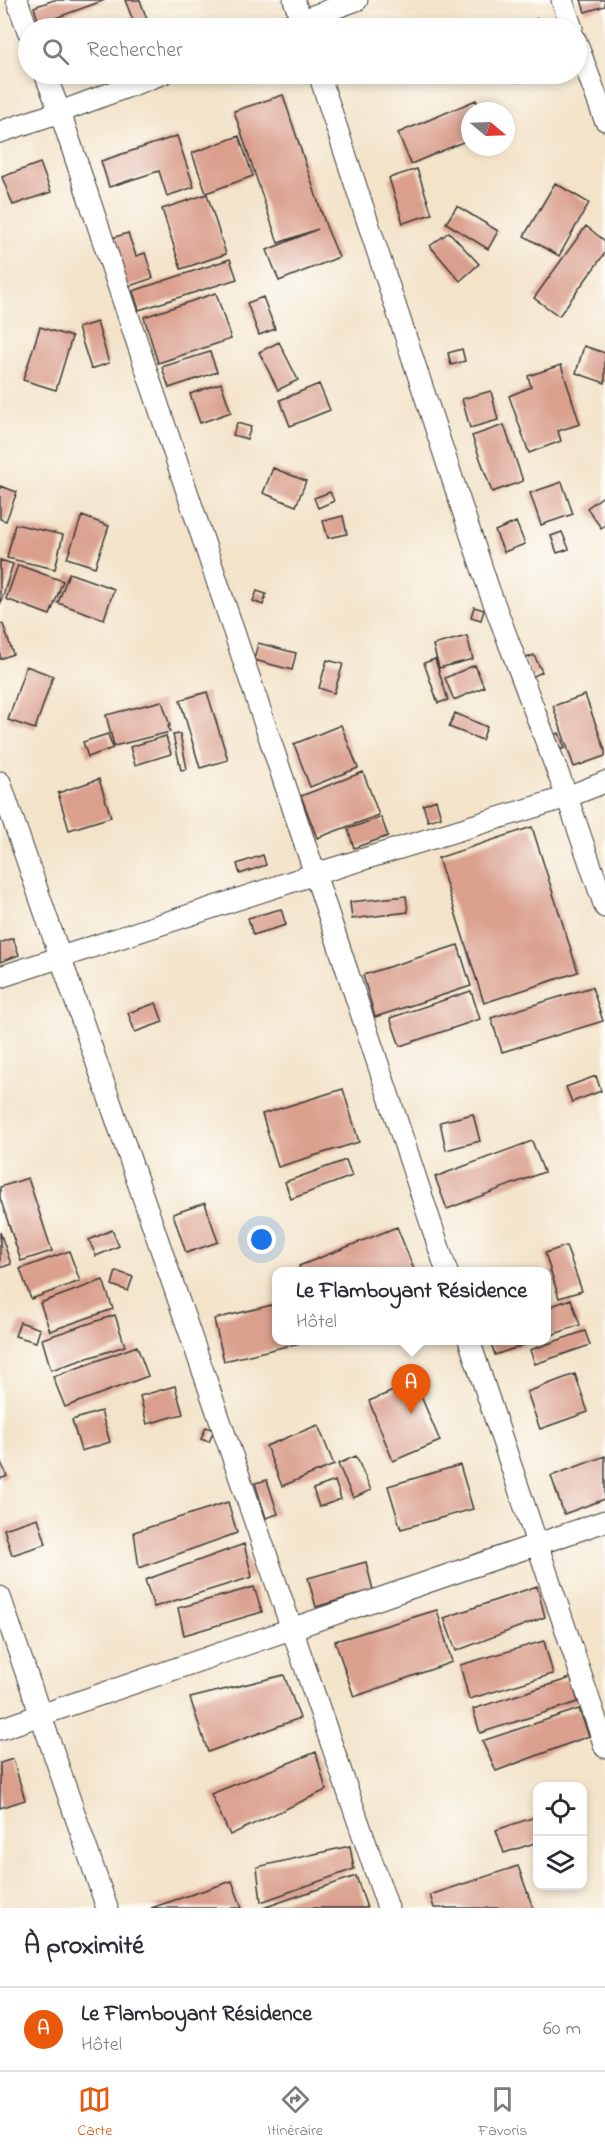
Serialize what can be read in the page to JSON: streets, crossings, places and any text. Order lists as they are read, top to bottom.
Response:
{
  "north": "right",
  "page": {
    "search": "Rechercher",
    "popup": ["Le Flamboyant Résidence", "Hôtel"],
    "pins": "A",
    "heading": "À proximité",
    "list": [
      {
        "mark": "A",
        "name": "Le Flamboyant Résidence",
        "note": "Hôtel",
        "value": "60 m"
      }
    ],
    "nav": ["Carte", "Itinéraire", "Favoris"]
  }
}
